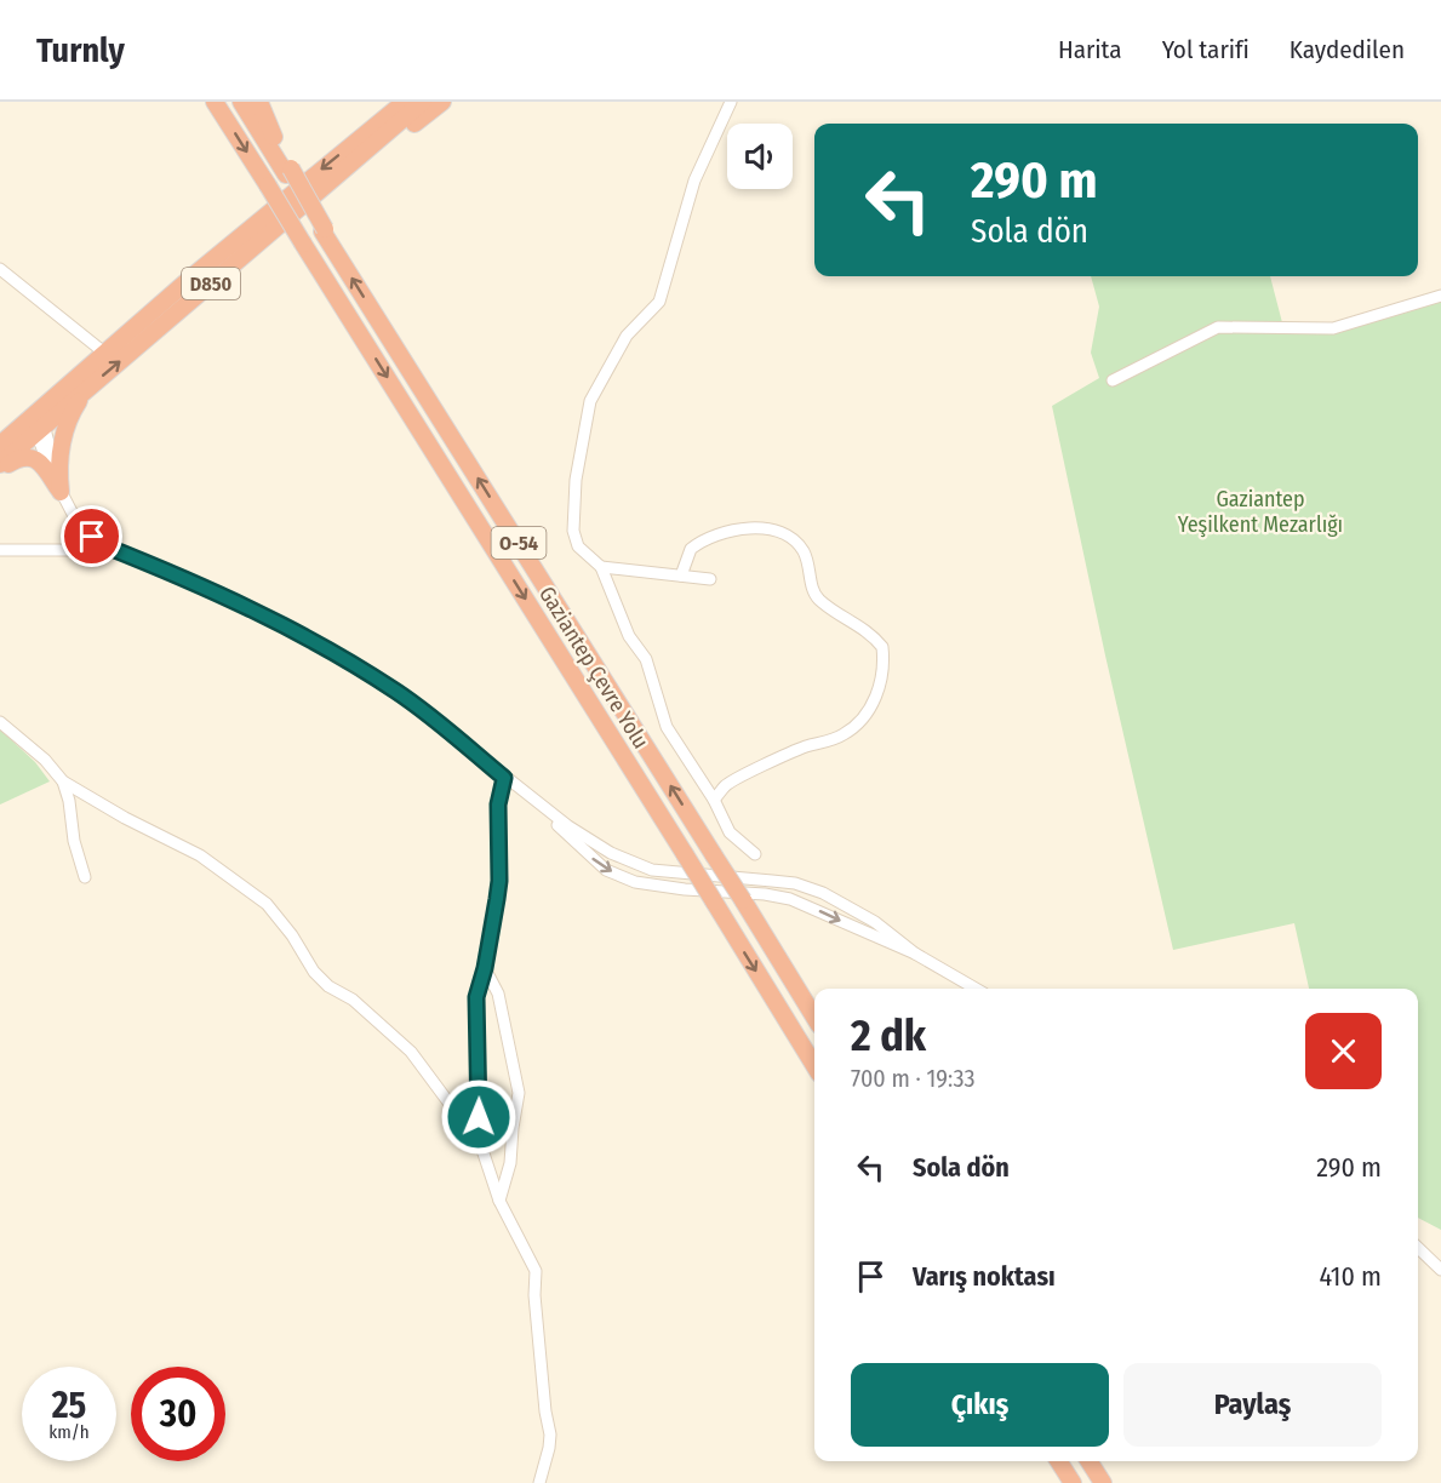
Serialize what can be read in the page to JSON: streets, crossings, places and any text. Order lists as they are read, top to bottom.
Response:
{
  "streets": {
    "highway": ["D850", "O-54", "Gaziantep Çevre Yolu"]
  },
  "parks": ["Gaziantep Yeşilkent Mezarlığı"],
  "page": {
    "header": "Turnly",
    "nav": ["Harita", "Yol tarifi", "Kaydedilen"],
    "turn": ["290 m", "Sola dön"],
    "heading": ["2 dk", "700 m · 19:33"],
    "list": [
      {
        "name": "Sola dön",
        "value": "290 m"
      },
      {
        "name": "Varış noktası",
        "value": "410 m"
      }
    ],
    "buttons": ["Çıkış", "Paylaş"],
    "speed": "25 km/h",
    "limit": "30"
  }
}
